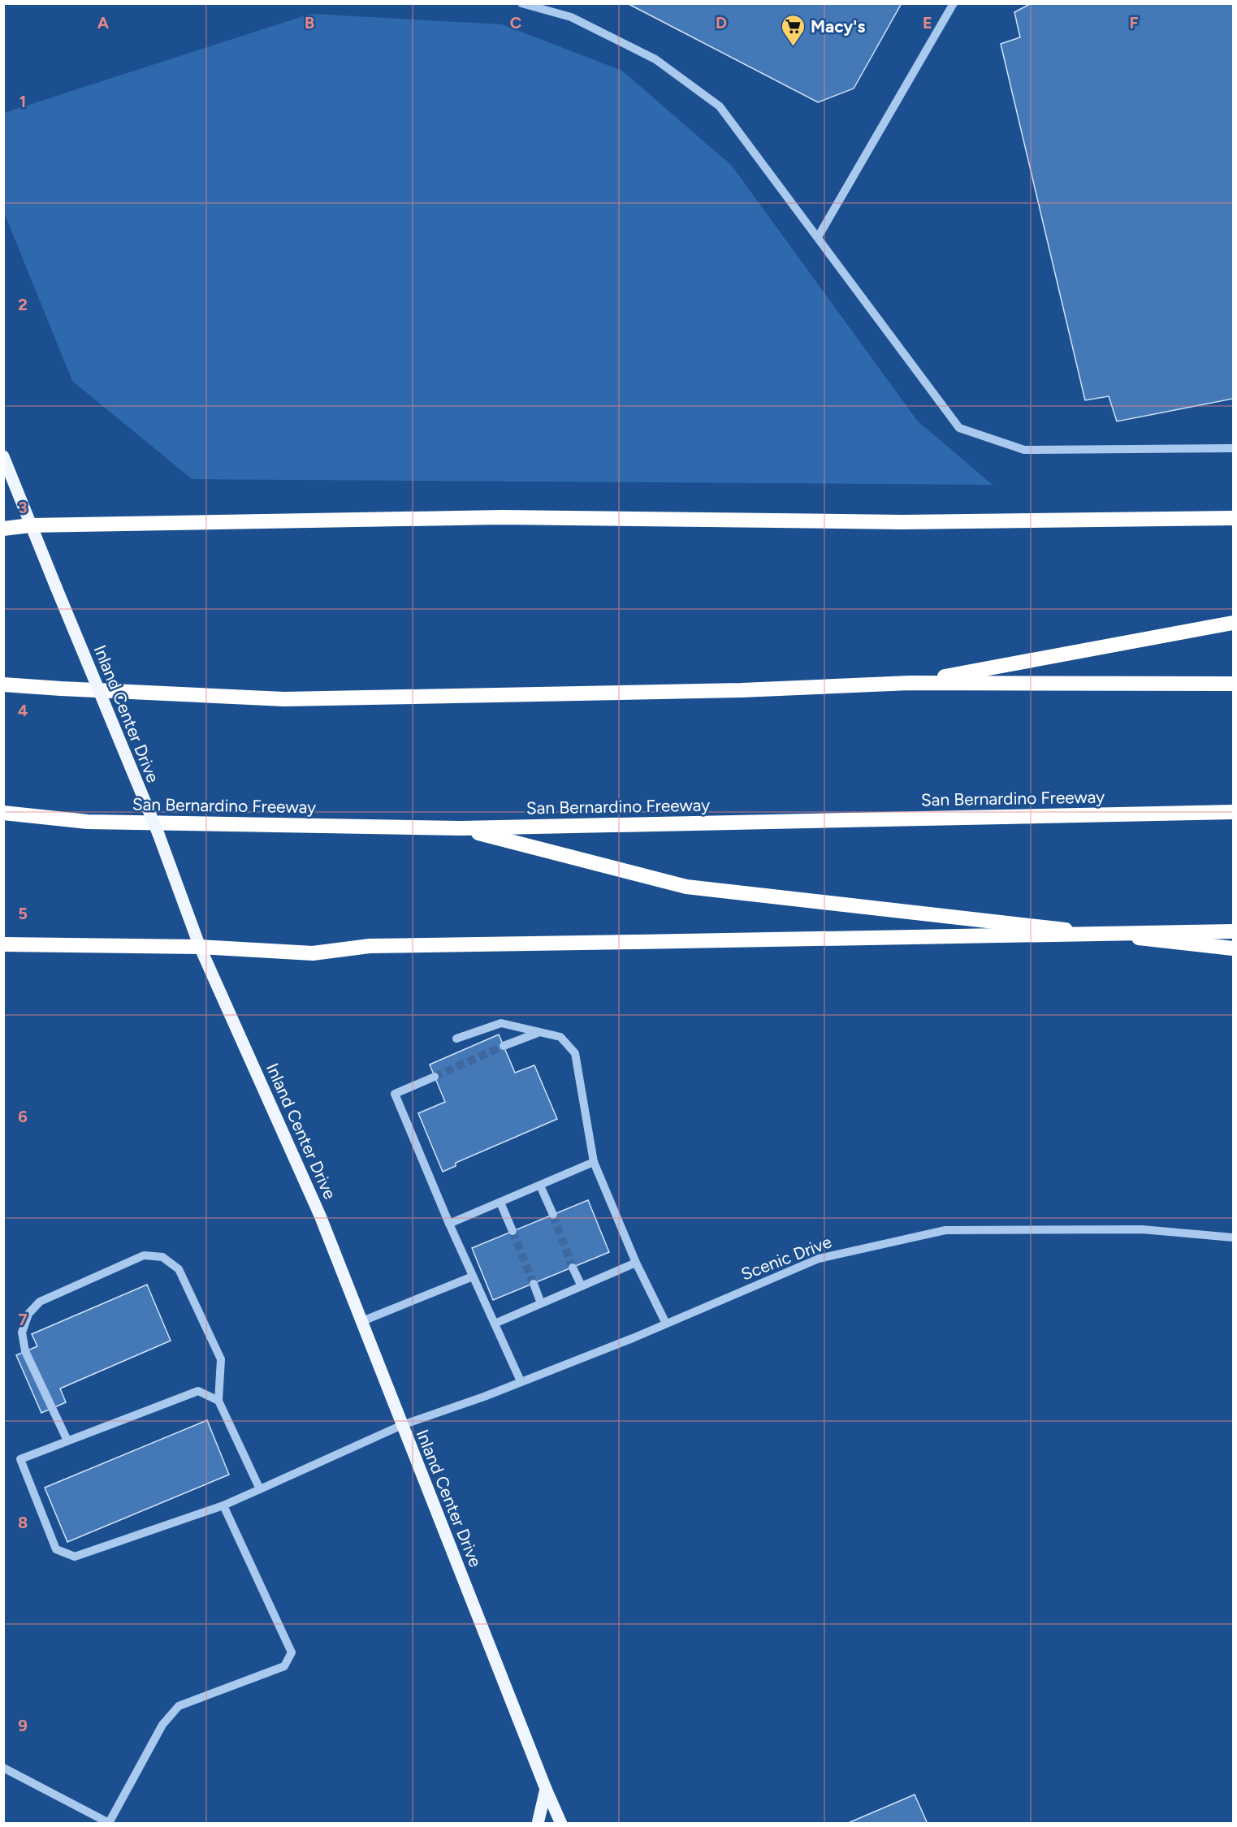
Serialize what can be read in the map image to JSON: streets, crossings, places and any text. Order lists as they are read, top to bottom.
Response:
{
  "streets": {
    "highway": ["San Bernardino Freeway"],
    "main road": ["Inland Center Drive"],
    "street": ["Scenic Drive"]
  },
  "crossings": [
    ["Inland Center Drive", "Scenic Drive"]
  ],
  "places": {
    "supermarket": ["Macy's"]
  },
  "grid": {
    "columns": [
      "A",
      "B",
      "C",
      "D",
      "E",
      "F"
    ],
    "rows": [
      "1",
      "2",
      "3",
      "4",
      "5",
      "6",
      "7",
      "8",
      "9"
    ]
  }
}
